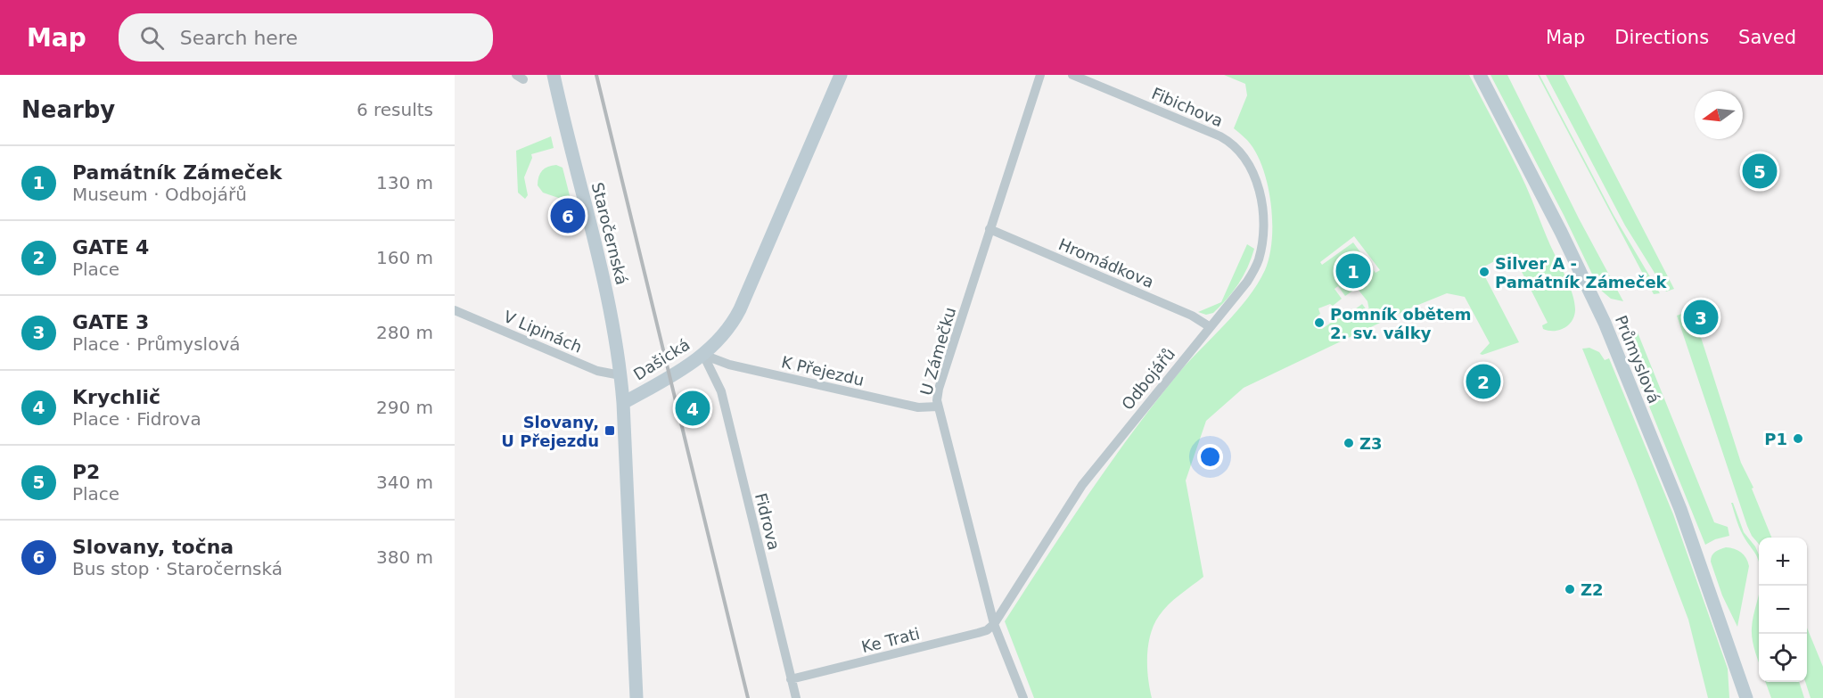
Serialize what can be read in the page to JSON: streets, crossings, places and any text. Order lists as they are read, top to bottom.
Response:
{
  "streets": {
    "main road": ["Staročernská", "Dašická", "Průmyslová"],
    "street": [
      "Fibichova",
      "Hromádkova",
      "V Lipinách",
      "U Zámečku",
      "K Přejezdu",
      "Odbojářů",
      "Fidrova",
      "Ke Trati"
    ]
  },
  "crossings": [
    ["Fibichova", "Odbojářů"],
    ["Staročernská", "V Lipinách"],
    ["Staročernská", "Dašická"],
    ["Hromádkova", "U Zámečku"],
    ["Hromádkova", "Odbojářů"],
    ["U Zámečku", "K Přejezdu"],
    ["U Zámečku", "Odbojářů"],
    ["U Zámečku", "Ke Trati"],
    ["Dašická", "K Přejezdu"],
    ["Dašická", "Fidrova"],
    ["K Přejezdu", "Fidrova"],
    ["Odbojářů", "Ke Trati"],
    ["Fidrova", "Ke Trati"]
  ],
  "places": {
    "other": [
      "Silver A - Památník Zámeček",
      "Pomník obětem 2. sv. války",
      "P1",
      "Z3",
      "Z2"
    ],
    "transit": ["Slovany, U Přejezdu"]
  },
  "north": "left",
  "page": {
    "header": "Map",
    "search": "Search here",
    "nav": ["Map", "Directions", "Saved"],
    "heading": ["Nearby", "6 results"],
    "list": [
      {
        "mark": "1",
        "name": "Památník Zámeček",
        "note": "Museum · Odbojářů",
        "value": "130 m"
      },
      {
        "mark": "2",
        "name": "GATE 4",
        "note": "Place",
        "value": "160 m"
      },
      {
        "mark": "3",
        "name": "GATE 3",
        "note": "Place · Průmyslová",
        "value": "280 m"
      },
      {
        "mark": "4",
        "name": "Krychlič",
        "note": "Place · Fidrova",
        "value": "290 m"
      },
      {
        "mark": "5",
        "name": "P2",
        "note": "Place",
        "value": "340 m"
      },
      {
        "mark": "6",
        "name": "Slovany, točna",
        "note": "Bus stop · Staročernská",
        "value": "380 m"
      }
    ],
    "pins": [
      "5",
      "6",
      "1",
      "3",
      "2",
      "4"
    ],
    "map_buttons": ["+", "−"]
  }
}
